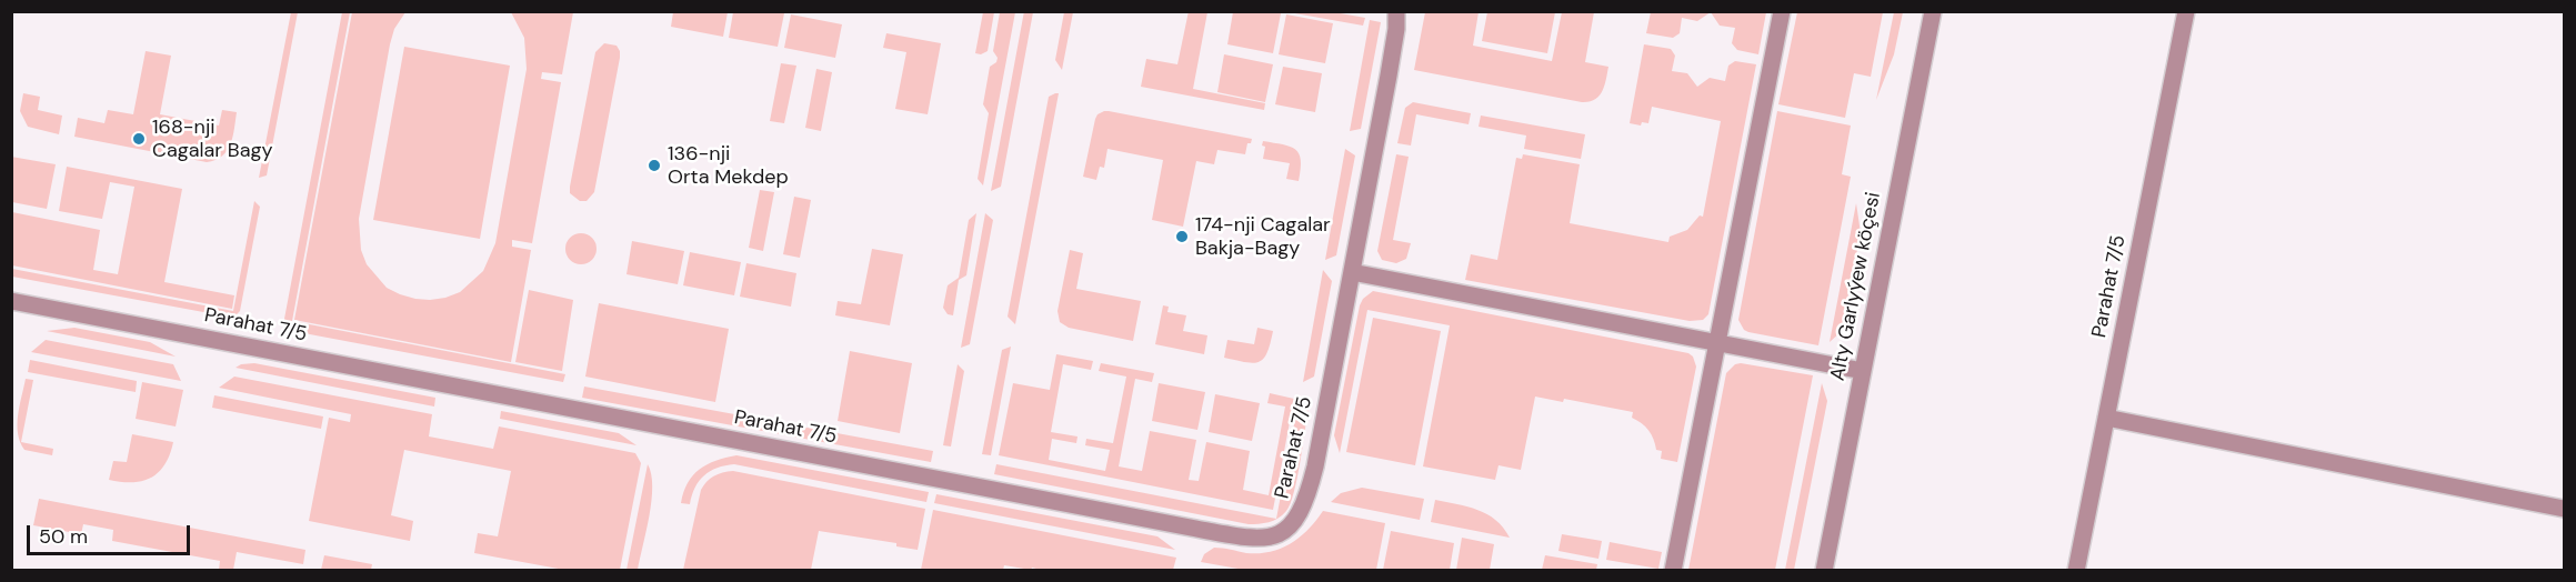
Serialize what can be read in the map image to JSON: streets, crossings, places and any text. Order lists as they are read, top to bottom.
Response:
{
  "streets": {
    "street": ["Alty Garlyýew köçesi", "Parahat 7/5"]
  },
  "places": ["168-nji Cagalar Bagy", "136-nji Orta Mekdep", "174-nji Cagalar Bakja-Bagy"],
  "scale_bar": "50 m"
}
